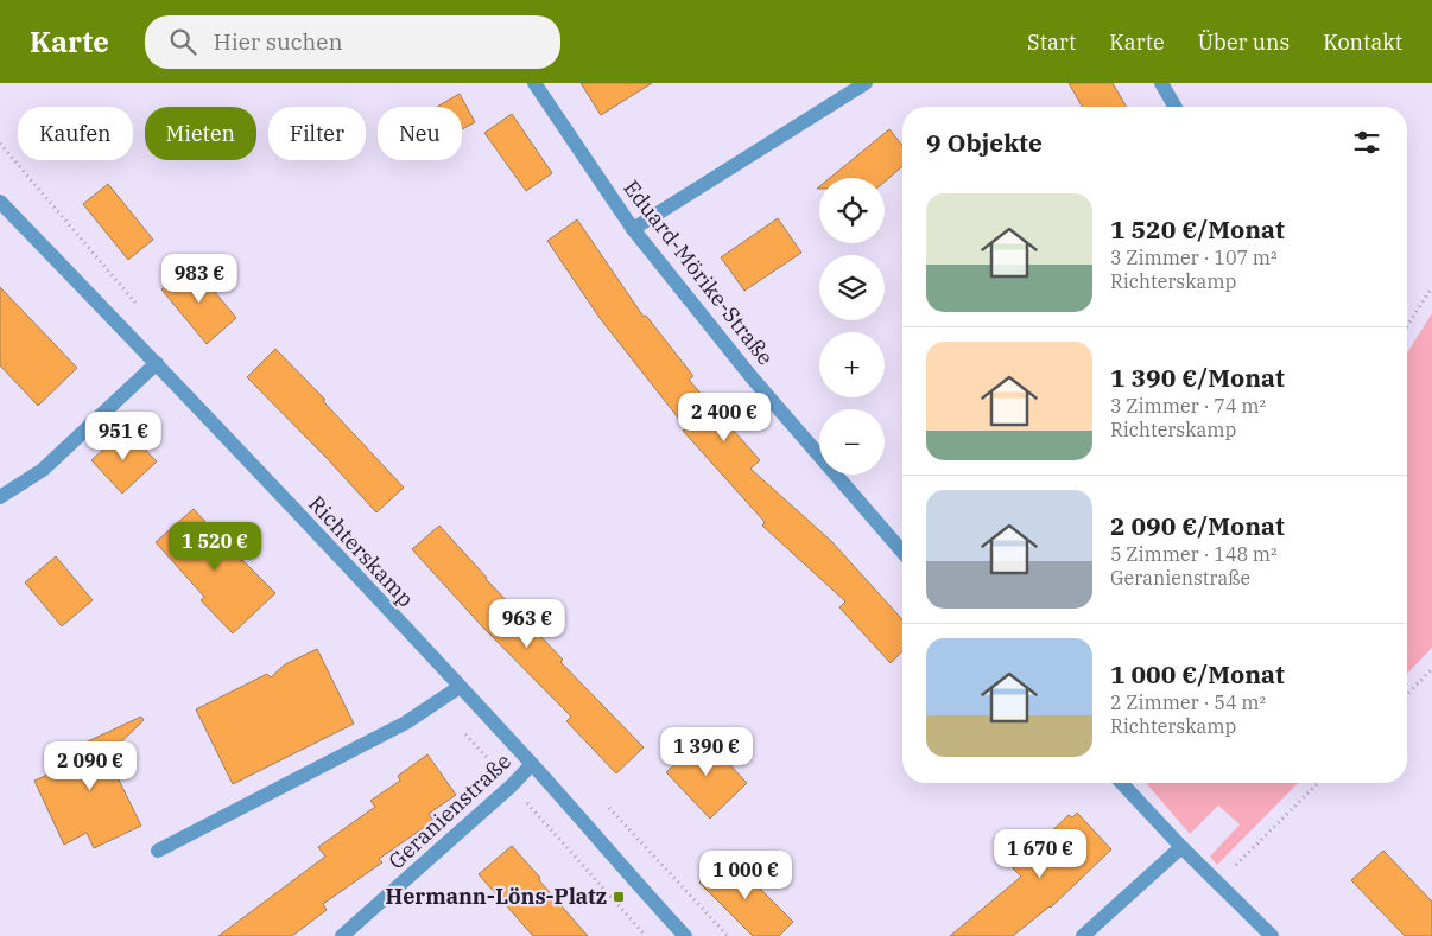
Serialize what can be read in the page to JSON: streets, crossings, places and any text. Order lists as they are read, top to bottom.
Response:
{
  "streets": {
    "street": ["Eduard-Mörike-Straße", "Richterskamp", "Geranienstraße"]
  },
  "crossings": [
    ["Richterskamp", "Geranienstraße"]
  ],
  "places": {
    "transit": ["Hermann-Löns-Platz"]
  },
  "page": {
    "header": "Karte",
    "search": "Hier suchen",
    "nav": [
      "Start",
      "Karte",
      "Über uns",
      "Kontakt"
    ],
    "chip": [
      "Kaufen",
      "Mieten",
      "Filter",
      "Neu"
    ],
    "heading": "9 Objekte",
    "map_buttons": ["+", "−"],
    "list": [
      {
        "name": "1 520 €/Monat",
        "note": "3 Zimmer · 107 m² · Richterskamp"
      },
      {
        "name": "1 390 €/Monat",
        "note": "3 Zimmer · 74 m² · Richterskamp"
      },
      {
        "name": "2 090 €/Monat",
        "note": "5 Zimmer · 148 m² · Geranienstraße"
      },
      {
        "name": "1 000 €/Monat",
        "note": "2 Zimmer · 54 m² · Richterskamp"
      }
    ],
    "price": [
      "983 €",
      "2 400 €",
      "951 €",
      "1 520 €",
      "963 €",
      "1 390 €",
      "2 090 €",
      "1 670 €",
      "1 000 €"
    ]
  }
}
